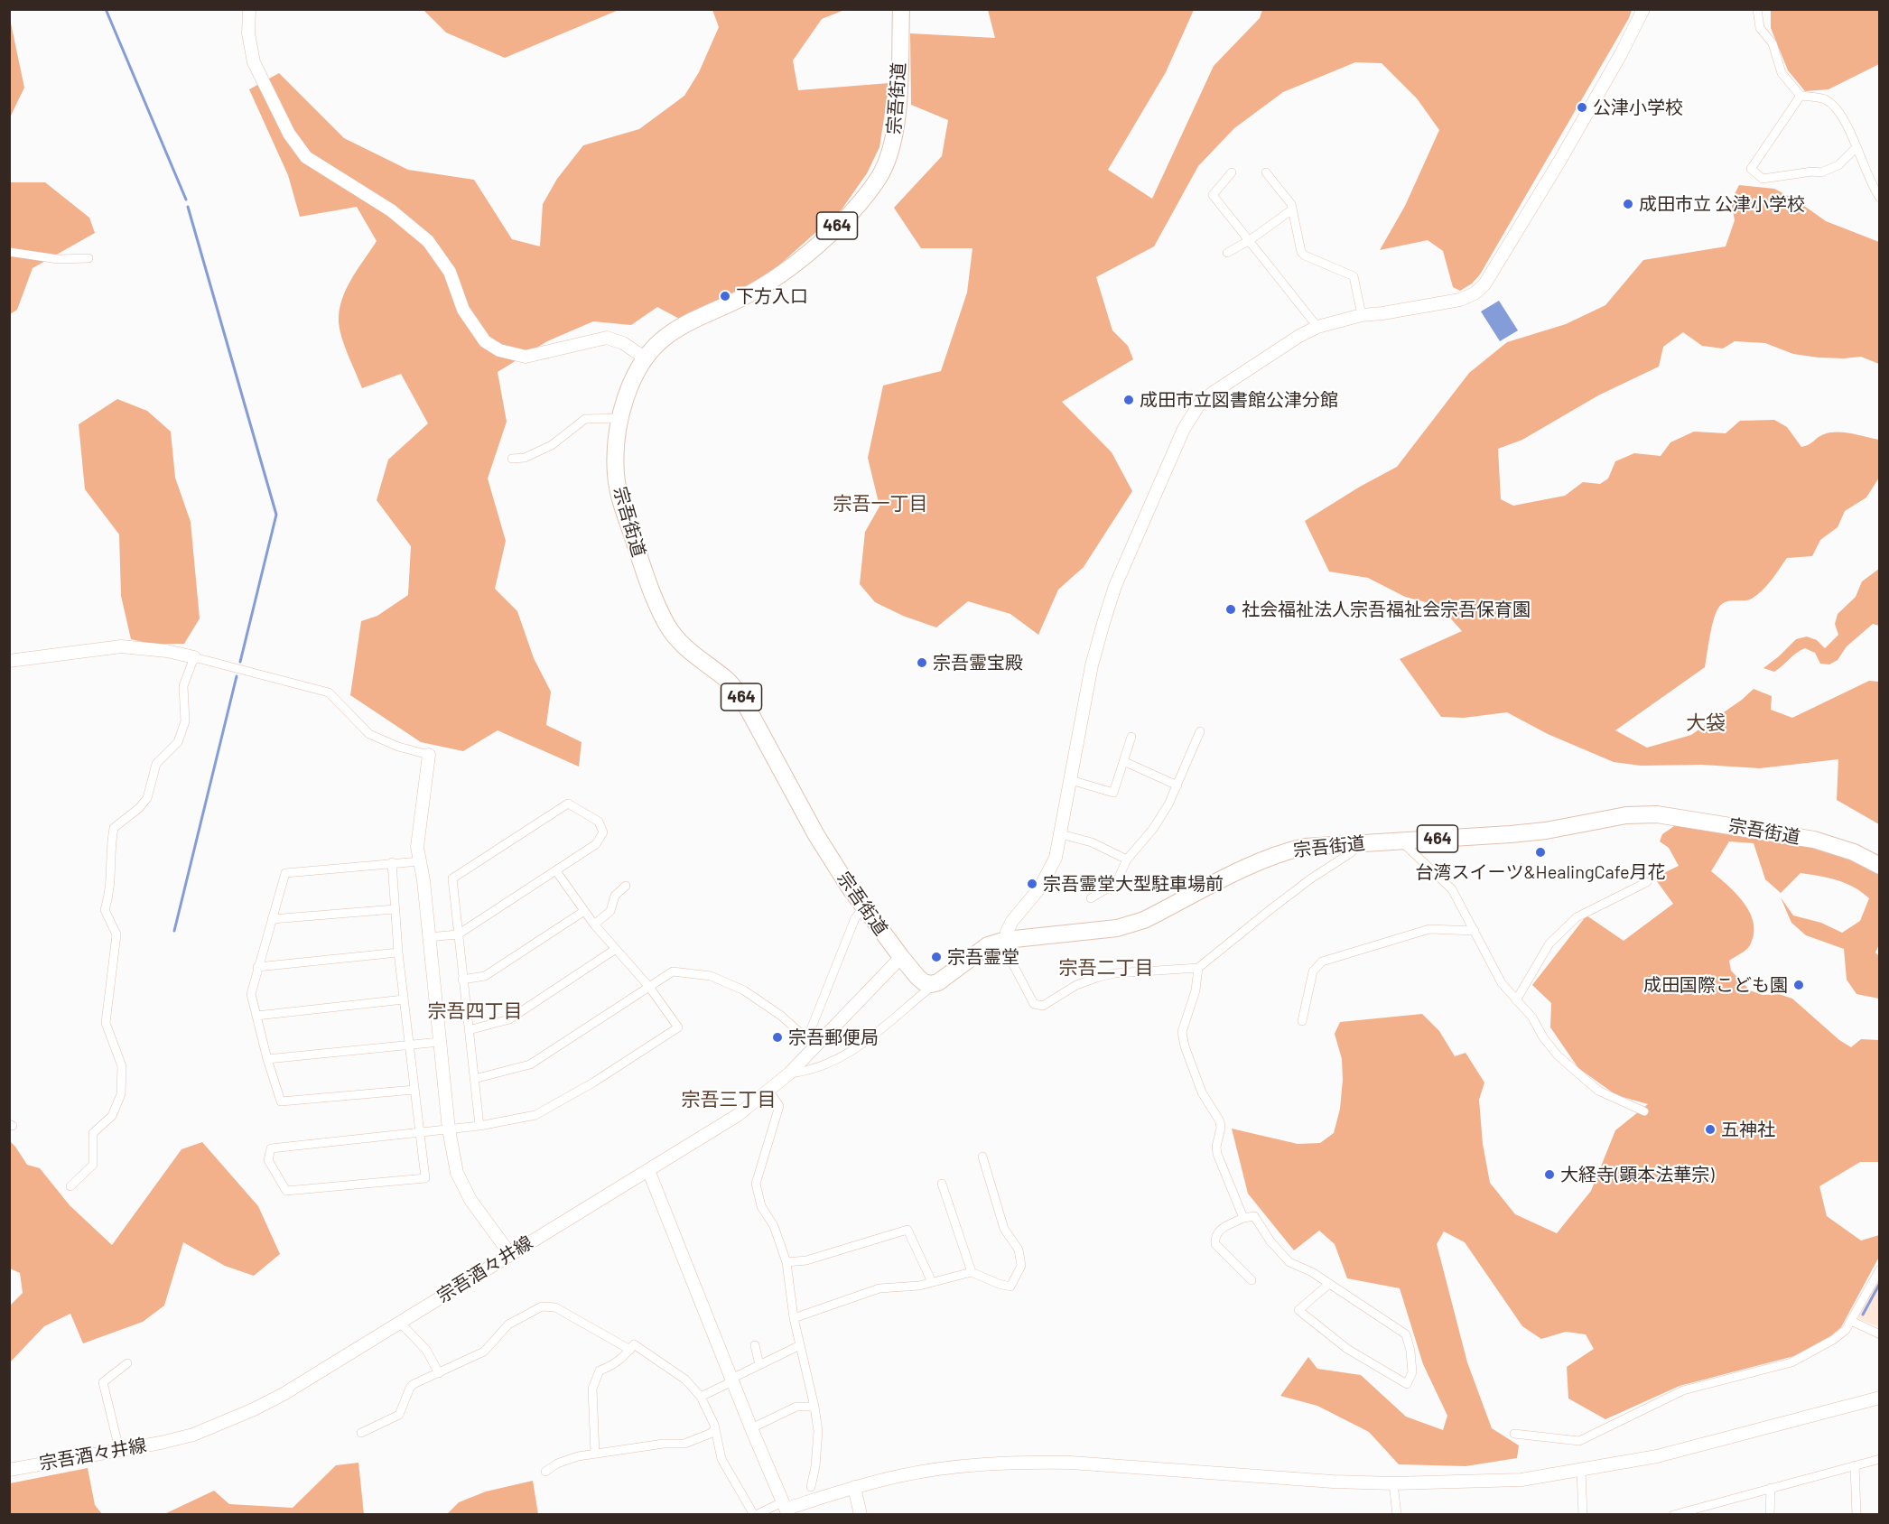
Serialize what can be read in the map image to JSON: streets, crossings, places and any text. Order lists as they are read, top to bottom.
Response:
{
  "streets": {
    "highway": ["宗吾街道", "464"],
    "street": ["宗吾酒々井線"]
  },
  "crossings": [
    ["宗吾街道", "宗吾酒々井線"]
  ],
  "districts": [
    "宗吾一丁目",
    "大袋",
    "宗吾二丁目",
    "宗吾四丁目",
    "宗吾三丁目"
  ],
  "places": [
    "公津小学校",
    "成田市立 公津小学校",
    "下方入口",
    "成田市立図書館公津分館",
    "社会福祉法人宗吾福祉会宗吾保育園",
    "宗吾霊宝殿",
    "台湾スイーツ&HealingCafe月花",
    "宗吾霊堂大型駐車場前",
    "宗吾霊堂",
    "成田国際こども園",
    "宗吾郵便局",
    "五神社",
    "大経寺(顕本法華宗)"
  ]
}
